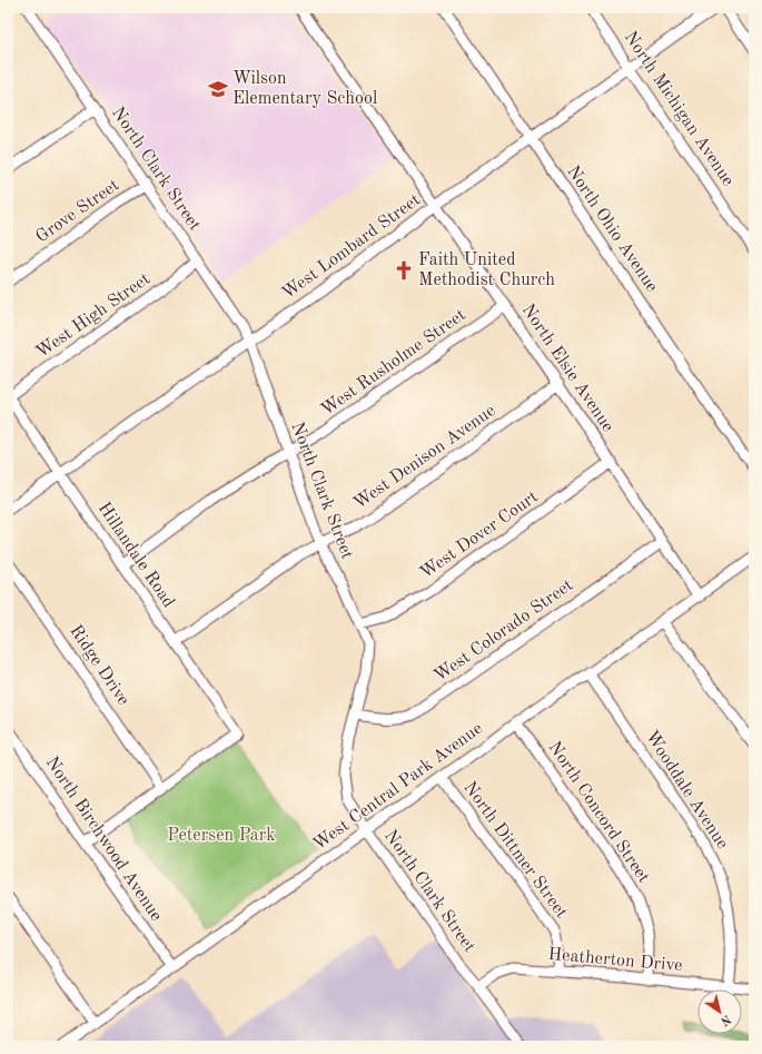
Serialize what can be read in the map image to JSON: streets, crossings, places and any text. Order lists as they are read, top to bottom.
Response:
{
  "streets": {
    "street": [
      "North Michigan Avenue",
      "North Clark Street",
      "Grove Street",
      "North Ohio Avenue",
      "West Lombard Street",
      "West High Street",
      "West Rusholme Street",
      "North Elsie Avenue",
      "West Denison Avenue",
      "West Dover Court",
      "Hillandale Road",
      "West Colorado Street",
      "Ridge Drive",
      "West Central Park Avenue",
      "Wooddale Avenue",
      "North Concord Street",
      "North Birchwood Avenue",
      "North Dittmer Street",
      "Heatherton Drive"
    ]
  },
  "crossings": [
    ["North Michigan Avenue", "West Lombard Street"],
    ["North Clark Street", "Grove Street"],
    ["North Clark Street", "West Lombard Street"],
    ["North Clark Street", "West High Street"],
    ["North Clark Street", "West Rusholme Street"],
    ["North Clark Street", "West Denison Avenue"],
    ["North Clark Street", "West Dover Court"],
    ["North Clark Street", "West Colorado Street"],
    ["North Clark Street", "West Central Park Avenue"],
    ["North Clark Street", "Heatherton Drive"],
    ["North Ohio Avenue", "West Lombard Street"],
    ["West Lombard Street", "North Elsie Avenue"],
    ["West Lombard Street", "Hillandale Road"],
    ["West High Street", "Hillandale Road"],
    ["West Rusholme Street", "North Elsie Avenue"],
    ["West Rusholme Street", "Hillandale Road"],
    ["North Elsie Avenue", "West Denison Avenue"],
    ["North Elsie Avenue", "West Dover Court"],
    ["North Elsie Avenue", "West Colorado Street"],
    ["North Elsie Avenue", "West Central Park Avenue"],
    ["West Denison Avenue", "Hillandale Road"],
    ["Hillandale Road", "Ridge Drive"],
    ["West Central Park Avenue", "Wooddale Avenue"],
    ["West Central Park Avenue", "North Concord Street"],
    ["West Central Park Avenue", "North Birchwood Avenue"],
    ["West Central Park Avenue", "North Dittmer Street"],
    ["Wooddale Avenue", "Heatherton Drive"],
    ["North Concord Street", "Heatherton Drive"],
    ["North Dittmer Street", "Heatherton Drive"]
  ],
  "parks": ["Petersen Park"],
  "places": {
    "school or university": ["Wilson Elementary School"],
    "church": ["Faith United Methodist Church"]
  },
  "north": "bottom right"
}
